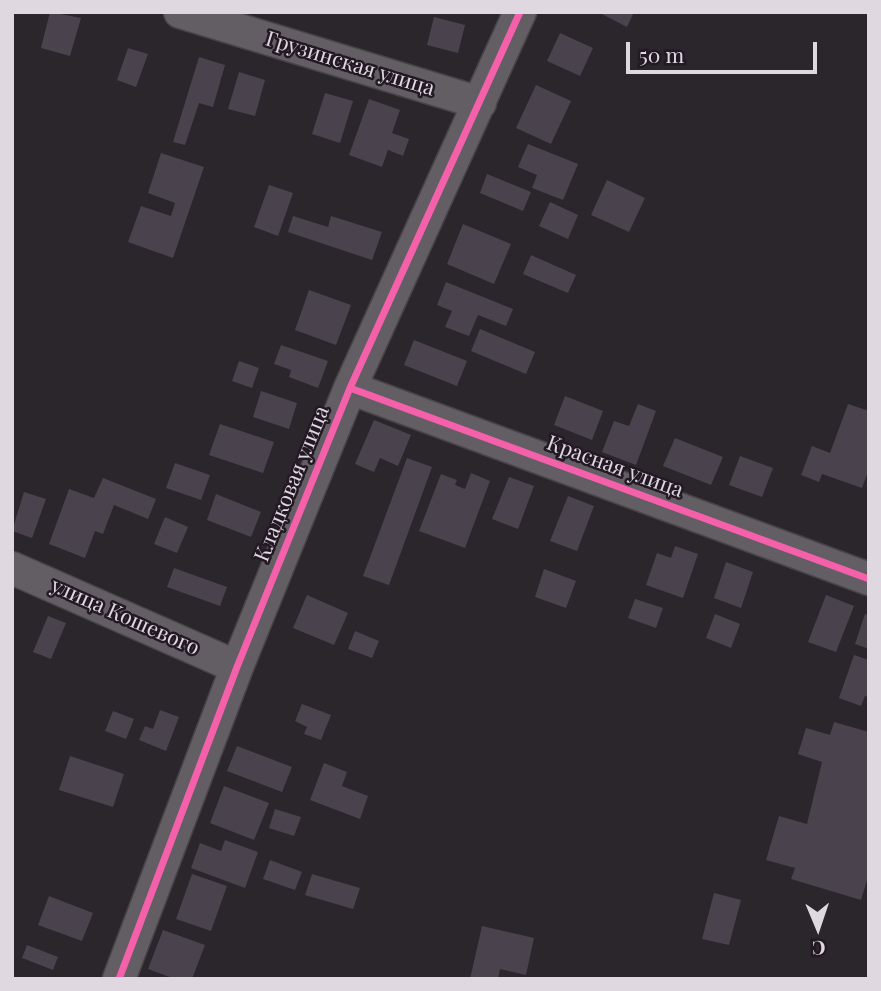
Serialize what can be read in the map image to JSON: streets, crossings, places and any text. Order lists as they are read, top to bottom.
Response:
{
  "streets": {
    "street": [
      "Грузинская улица",
      "Красная улица",
      "Кладковая улица",
      "улица Кошевого"
    ]
  },
  "crossings": [
    ["Грузинская улица", "Кладковая улица"],
    ["Красная улица", "Кладковая улица"],
    ["Кладковая улица", "улица Кошевого"]
  ],
  "scale_bar": "50 m",
  "north": "bottom"
}
